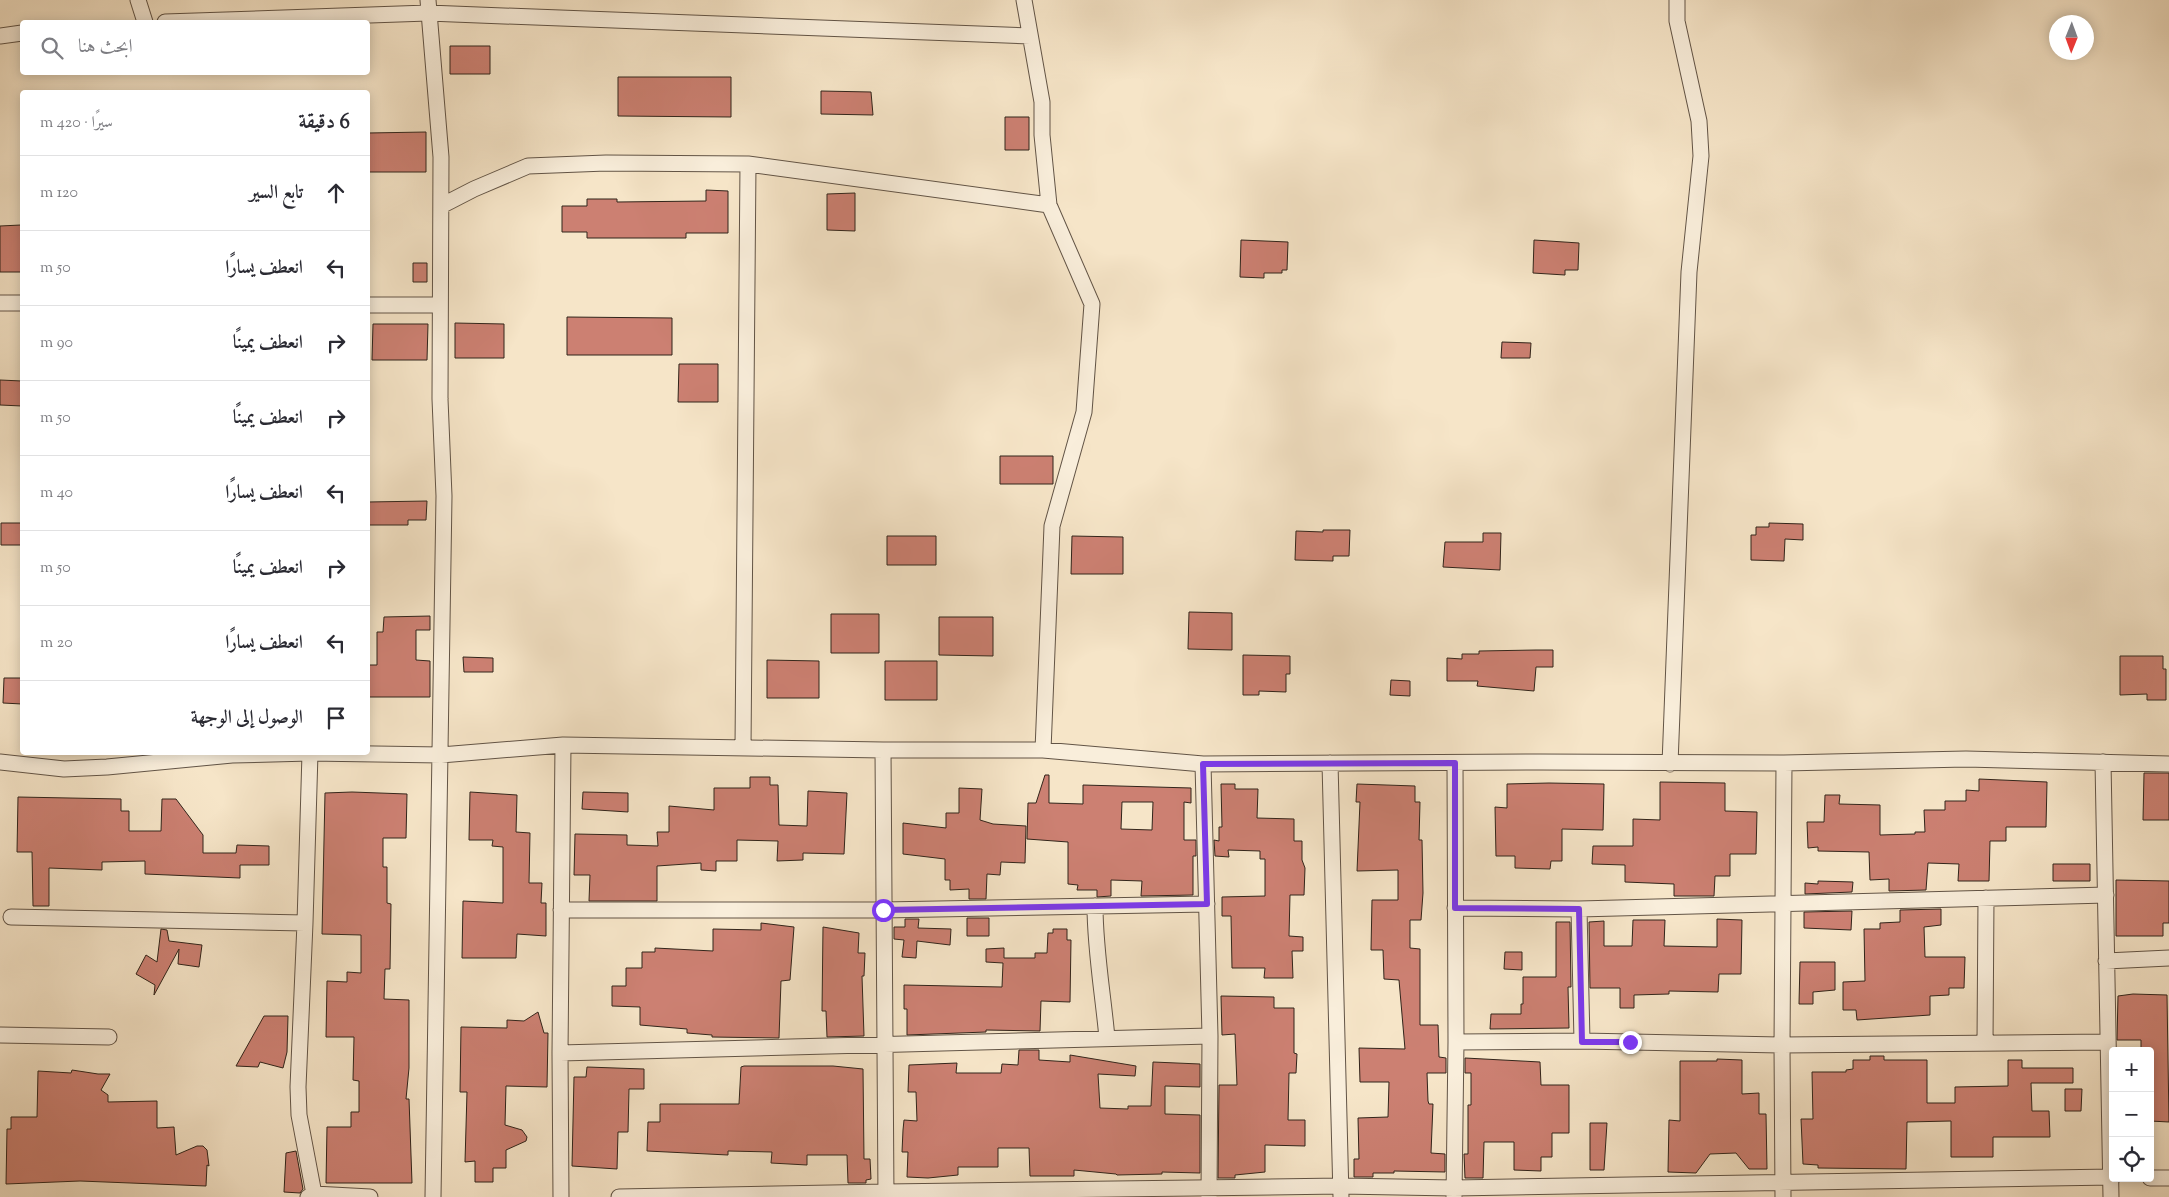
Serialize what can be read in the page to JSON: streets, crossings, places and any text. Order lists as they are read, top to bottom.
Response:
{
  "north": "bottom",
  "page": {
    "search": "ابحث هنا",
    "heading": ["6 دقيقة", "سيرًا · 420 m"],
    "list": [
      ["تابع السير", "120 m"],
      ["انعطف يسارًا", "50 m"],
      ["انعطف يمينًا", "90 m"],
      ["انعطف يمينًا", "50 m"],
      ["انعطف يسارًا", "40 m"],
      ["انعطف يمينًا", "50 m"],
      ["انعطف يسارًا", "20 m"],
      "الوصول إلى الوجهة"
    ],
    "map_buttons": ["+", "−"]
  }
}
